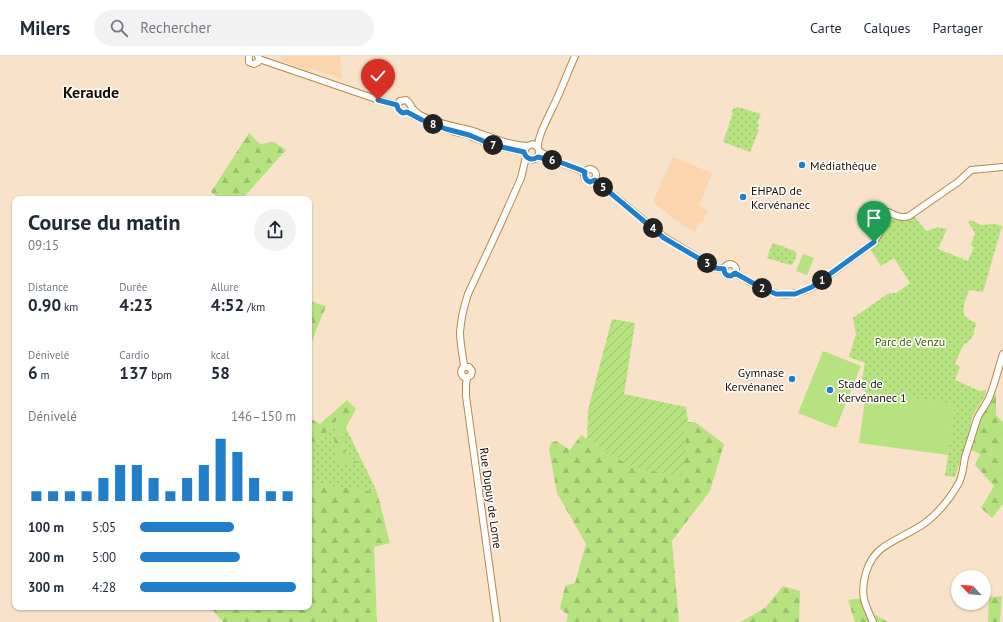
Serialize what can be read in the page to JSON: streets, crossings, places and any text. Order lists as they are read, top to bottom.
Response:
{
  "streets": {
    "street": ["Rue Dupuy de Lome"]
  },
  "districts": ["Keraude"],
  "parks": ["Parc de Venzu"],
  "places": [
    "Médiathèque",
    "EHPAD de Kervénanec",
    "Gymnase Kervénanec",
    "Stade de Kervénanec 1"
  ],
  "north": "top left",
  "page": {
    "header": "Milers",
    "search": "Rechercher",
    "nav": ["Carte", "Calques", "Partager"],
    "pins": [
      "8",
      "7",
      "6",
      "5",
      "4",
      "3",
      "1",
      "2"
    ],
    "heading": ["Course du matin", "09:15"],
    "stats": [
      ["Distance", "0.90 km"],
      ["Durée", "4:23"],
      ["Allure", "4:52 /km"],
      ["Dénivelé", "6 m"],
      ["Cardio", "137 bpm"],
      ["kcal", "58"]
    ],
    "chart": ["Dénivelé", "146–150 m"],
    "list": [
      {
        "name": "100 m",
        "note": "5:05"
      },
      {
        "name": "200 m",
        "note": "5:00"
      },
      {
        "name": "300 m",
        "note": "4:28"
      }
    ]
  }
}
